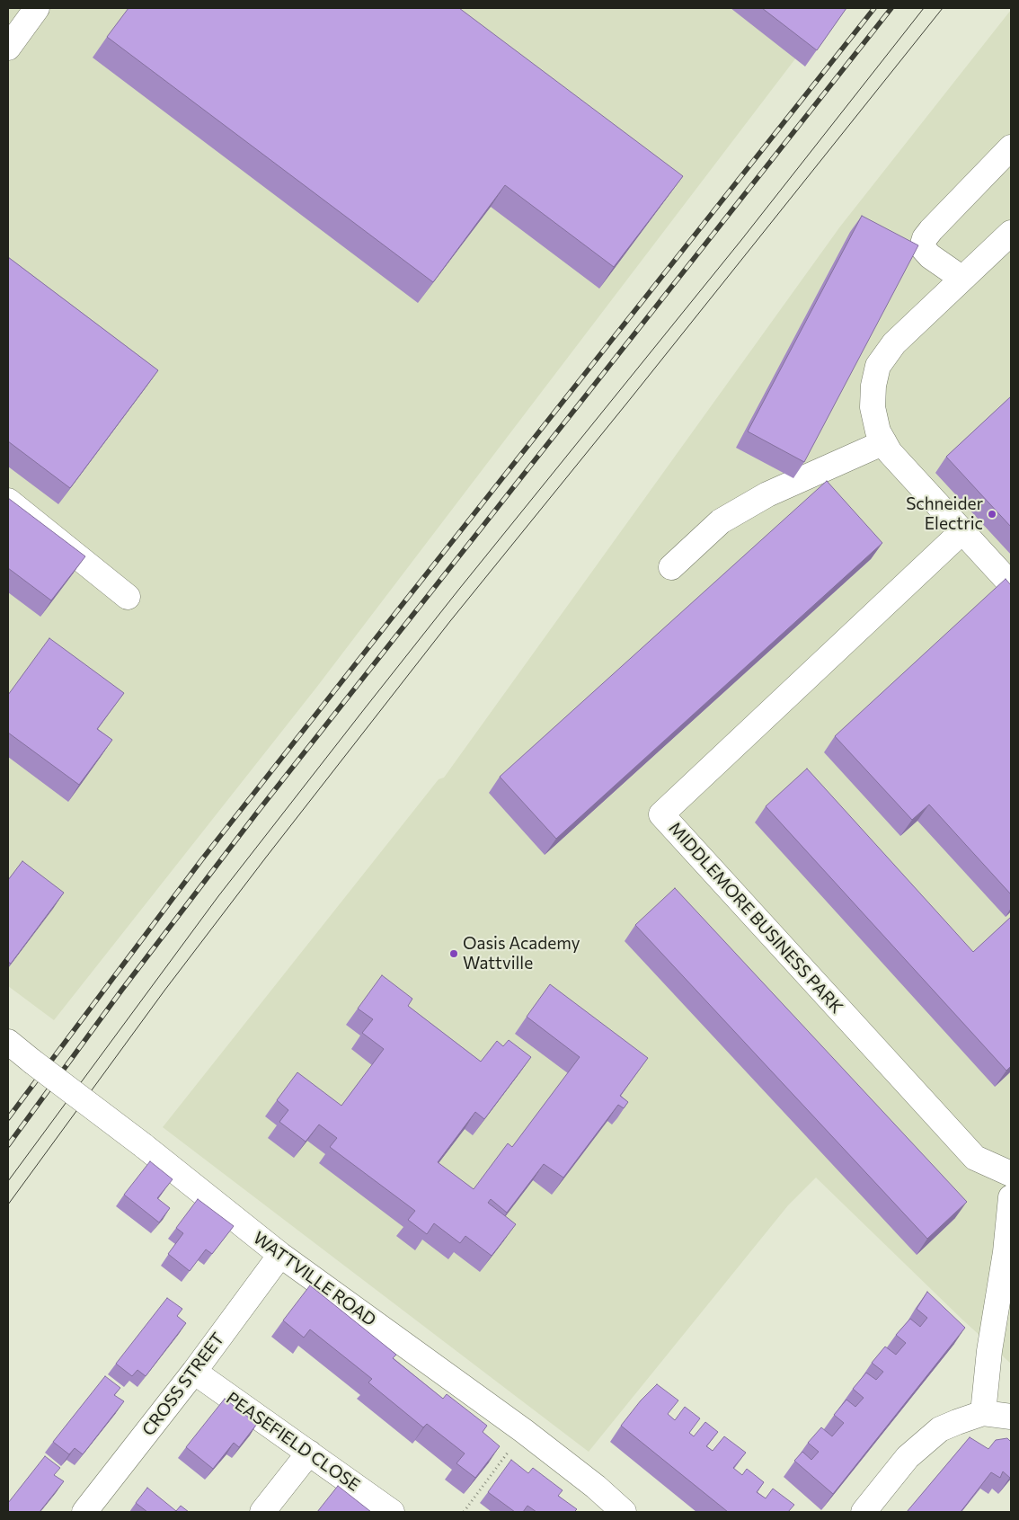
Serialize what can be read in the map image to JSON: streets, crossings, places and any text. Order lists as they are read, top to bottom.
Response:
{
  "streets": {
    "street": [
      "MIDDLEMORE BUSINESS PARK",
      "WATTVILLE ROAD",
      "CROSS STREET",
      "PEASEFIELD CLOSE"
    ]
  },
  "crossings": [
    ["WATTVILLE ROAD", "CROSS STREET"],
    ["CROSS STREET", "PEASEFIELD CLOSE"]
  ],
  "places": ["Schneider Electric", "Oasis Academy Wattville"]
}
